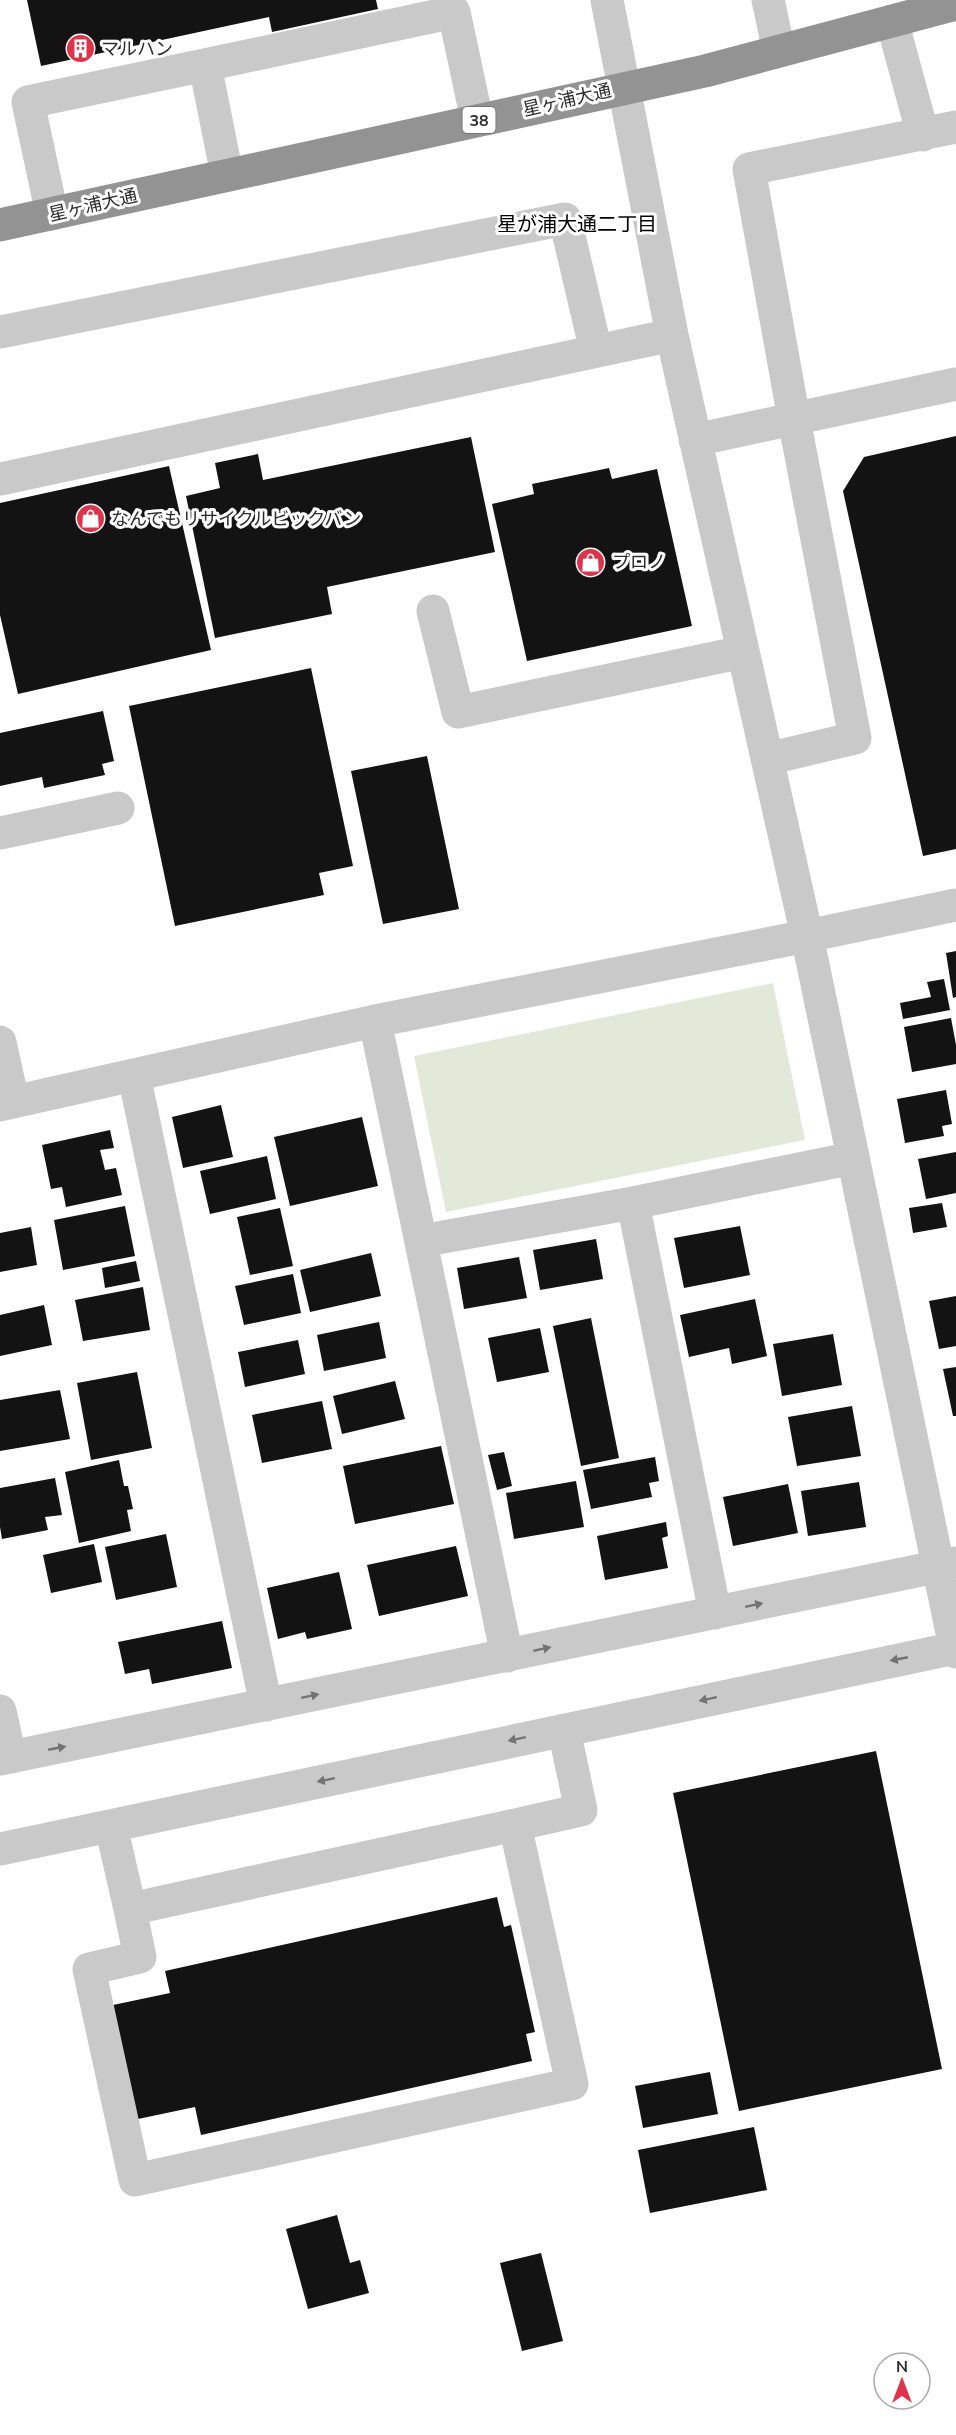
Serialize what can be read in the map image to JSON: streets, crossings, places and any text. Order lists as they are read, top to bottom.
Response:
{
  "streets": {
    "highway": ["星ヶ浦大通", "38"]
  },
  "districts": ["星が浦大通二丁目"],
  "places": {
    "building": ["マルハン"],
    "shop": ["なんでもリサイクルビックバン", "プロノ"]
  },
  "north": "top"
}
